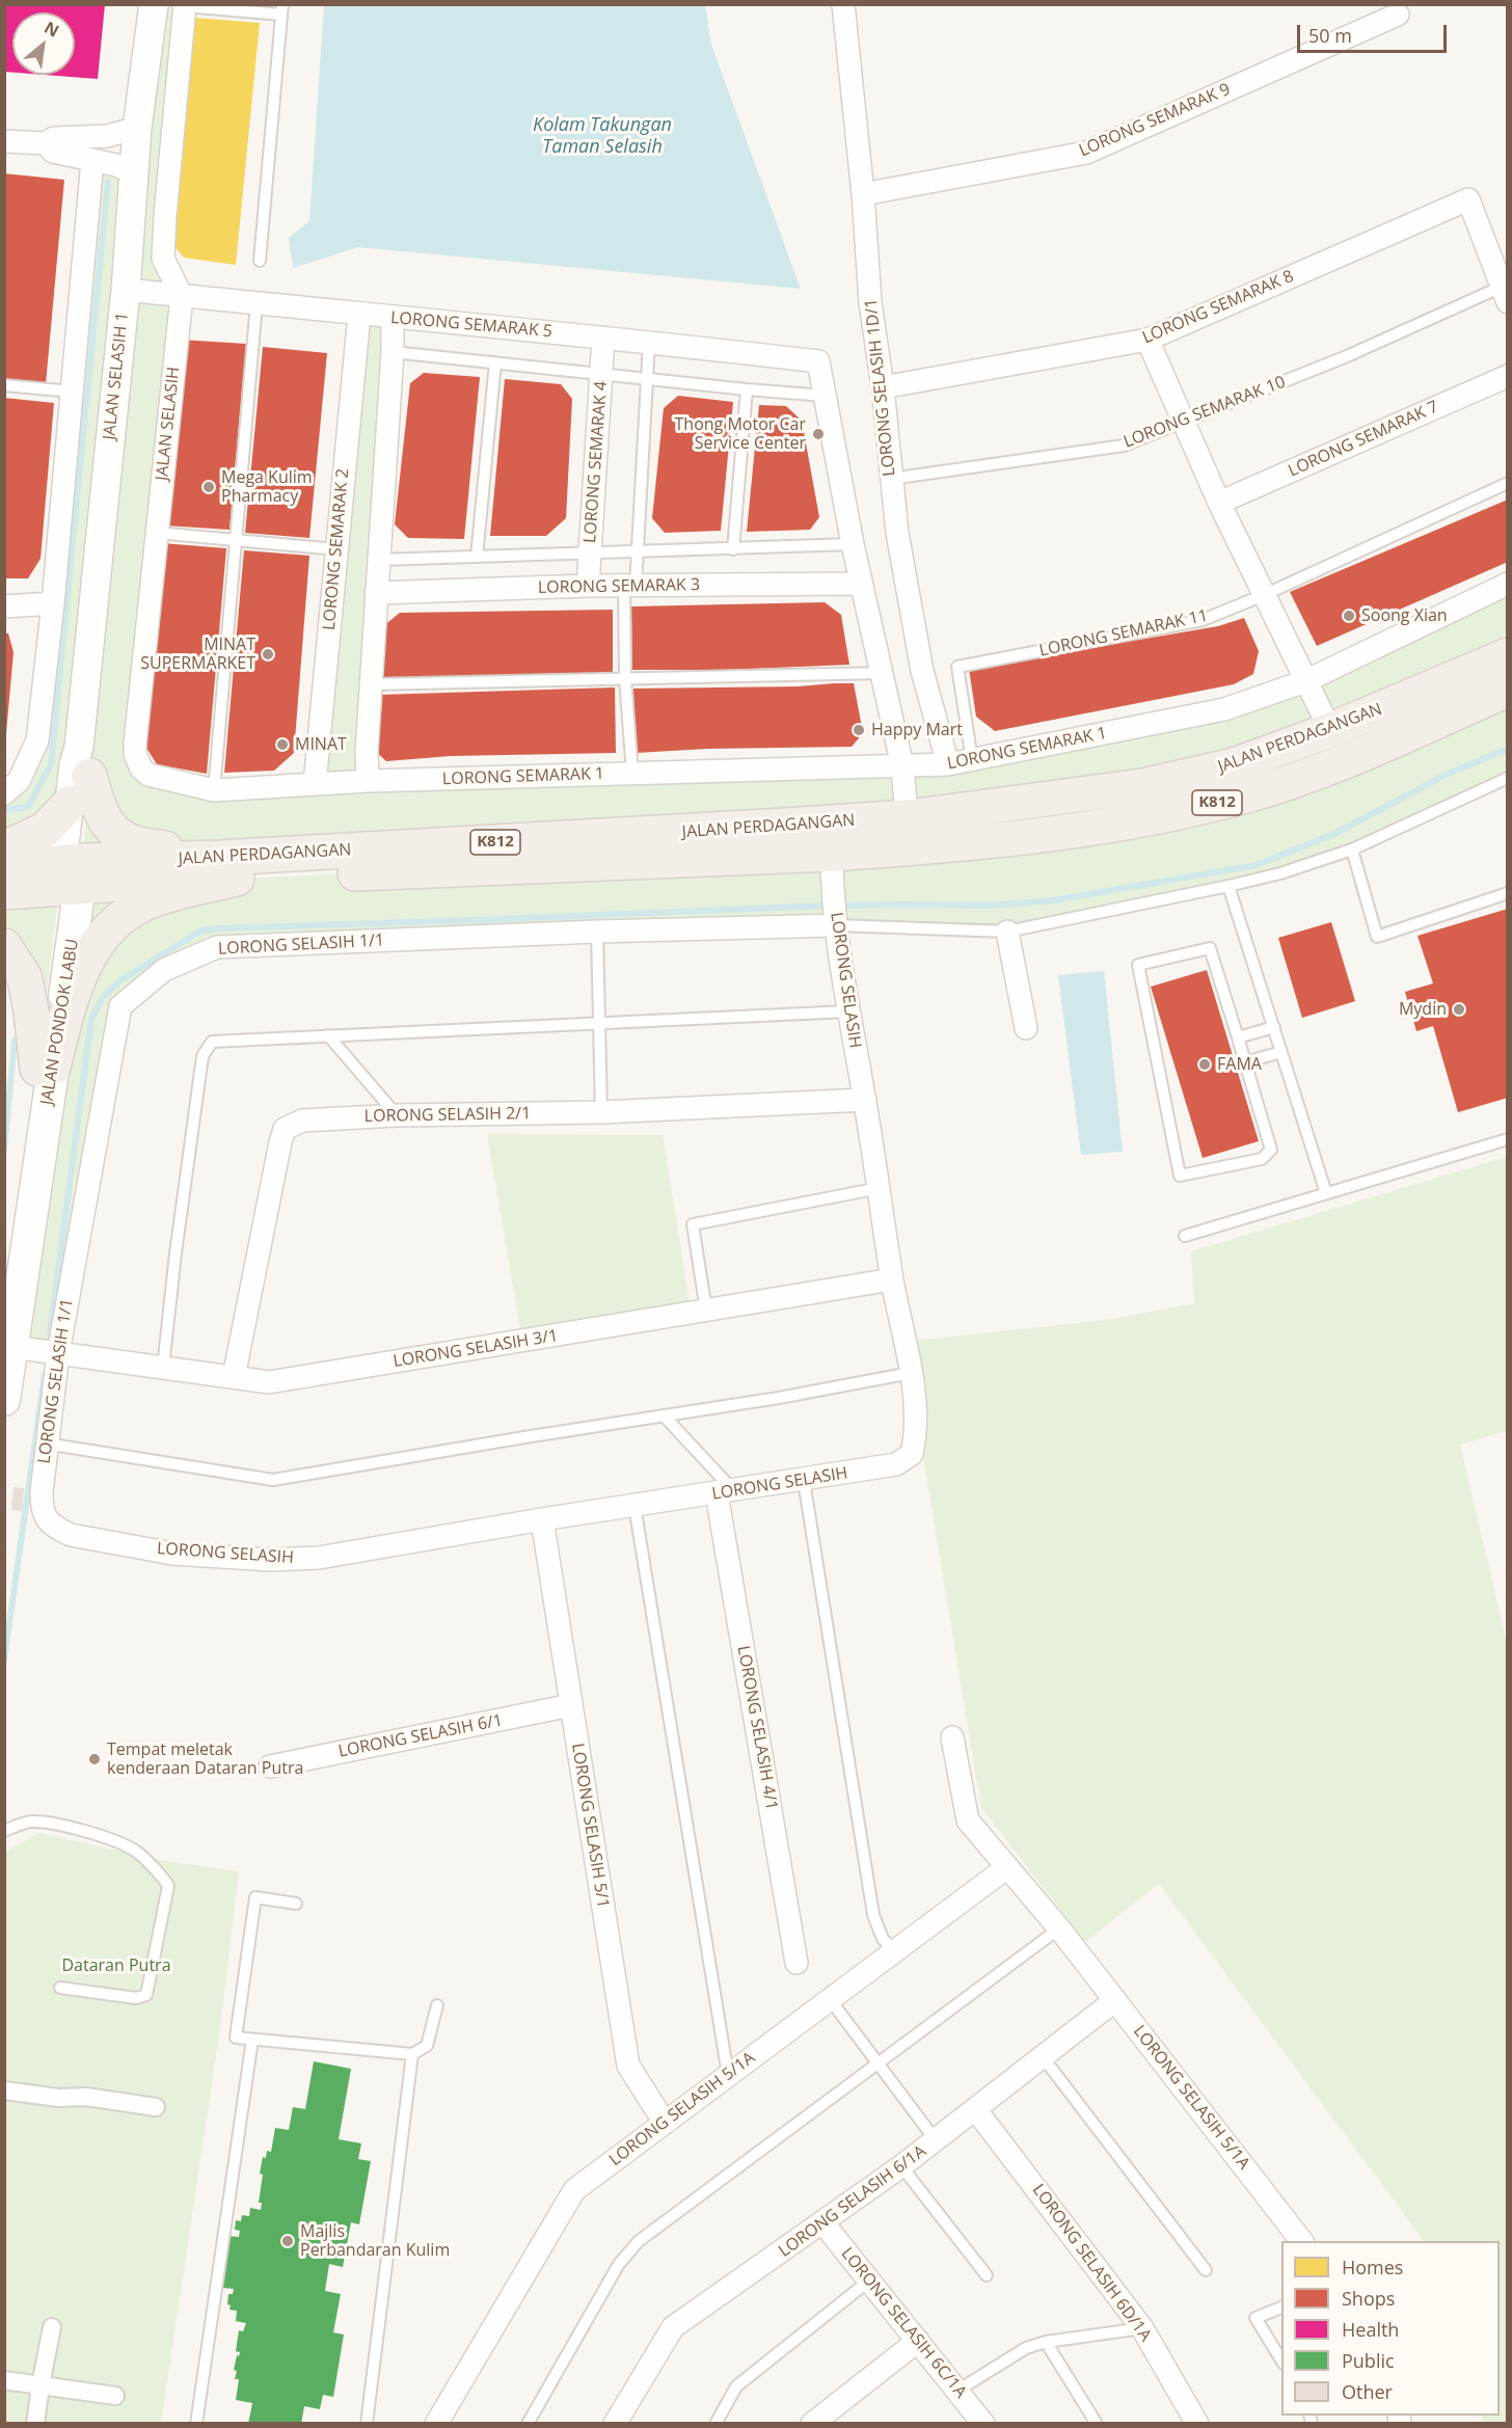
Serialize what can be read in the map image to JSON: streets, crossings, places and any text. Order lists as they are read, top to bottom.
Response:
{
  "streets": {
    "main road": ["JALAN PERDAGANGAN", "K812", "JALAN PONDOK LABU"],
    "street": [
      "LORONG SEMARAK 9",
      "LORONG SEMARAK 8",
      "LORONG SEMARAK 5",
      "JALAN SELASIH 1",
      "LORONG SELASIH 1D/1",
      "JALAN SELASIH",
      "LORONG SEMARAK 7",
      "LORONG SEMARAK 4",
      "LORONG SEMARAK 2",
      "LORONG SEMARAK 3",
      "LORONG SEMARAK 1",
      "LORONG SELASIH 1/1",
      "LORONG SELASIH",
      "LORONG SELASIH 2/1",
      "LORONG SELASIH 3/1",
      "LORONG SELASIH 4/1",
      "LORONG SELASIH 6/1",
      "LORONG SELASIH 5/1",
      "LORONG SELASIH 5/1A",
      "LORONG SELASIH 6/1A",
      "LORONG SELASIH 6D/1A",
      "LORONG SELASIH 6C/1A"
    ],
    "lane": ["LORONG SEMARAK 10", "LORONG SEMARAK 11"]
  },
  "crossings": [
    ["LORONG SEMARAK 9", "LORONG SELASIH 1D/1"],
    ["LORONG SEMARAK 8", "LORONG SELASIH 1D/1"],
    ["LORONG SEMARAK 8", "LORONG SEMARAK 10"],
    ["LORONG SEMARAK 5", "JALAN SELASIH 1"],
    ["LORONG SEMARAK 5", "JALAN SELASIH"],
    ["LORONG SEMARAK 5", "LORONG SEMARAK 4"],
    ["LORONG SEMARAK 5", "LORONG SEMARAK 2"],
    ["JALAN SELASIH 1", "JALAN PERDAGANGAN"],
    ["JALAN SELASIH 1", "JALAN PONDOK LABU"],
    ["LORONG SELASIH 1D/1", "LORONG SEMARAK 10"],
    ["LORONG SELASIH 1D/1", "LORONG SEMARAK 1"],
    ["JALAN SELASIH", "LORONG SEMARAK 1"],
    ["LORONG SEMARAK 4", "LORONG SEMARAK 3"],
    ["LORONG SEMARAK 2", "LORONG SEMARAK 1"],
    ["LORONG SEMARAK 11", "LORONG SEMARAK 1"],
    ["JALAN PERDAGANGAN", "LORONG SELASIH"],
    ["JALAN PERDAGANGAN", "JALAN PONDOK LABU"],
    ["LORONG SELASIH 1/1", "LORONG SELASIH"],
    ["LORONG SELASIH 1/1", "LORONG SELASIH 3/1"],
    ["LORONG SELASIH", "LORONG SELASIH 2/1"],
    ["LORONG SELASIH", "LORONG SELASIH 3/1"],
    ["LORONG SELASIH", "LORONG SELASIH 4/1"],
    ["LORONG SELASIH", "LORONG SELASIH 5/1"],
    ["JALAN PONDOK LABU", "LORONG SELASIH 3/1"],
    ["LORONG SELASIH 2/1", "LORONG SELASIH 3/1"],
    ["LORONG SELASIH 6/1", "LORONG SELASIH 5/1"],
    ["LORONG SELASIH 5/1", "LORONG SELASIH 5/1A"],
    ["LORONG SELASIH 5/1A", "LORONG SELASIH 6/1A"],
    ["LORONG SELASIH 6/1A", "LORONG SELASIH 6D/1A"],
    ["LORONG SELASIH 6/1A", "LORONG SELASIH 6C/1A"]
  ],
  "water": ["Kolam Takungan Taman Selasih"],
  "parks": ["Dataran Putra"],
  "places": [
    "Thong Motor Car Service Center",
    "Mega Kulim Pharmacy",
    "Soong Xian",
    "MINAT SUPERMARKET",
    "Happy Mart",
    "MINAT",
    "Mydin",
    "FAMA",
    "Tempat meletak kenderaan Dataran Putra",
    "Majlis Perbandaran Kulim"
  ],
  "legend": [
    "Homes",
    "Shops",
    "Health",
    "Public",
    "Other"
  ],
  "scale_bar": "50 m",
  "north": "top right"
}
